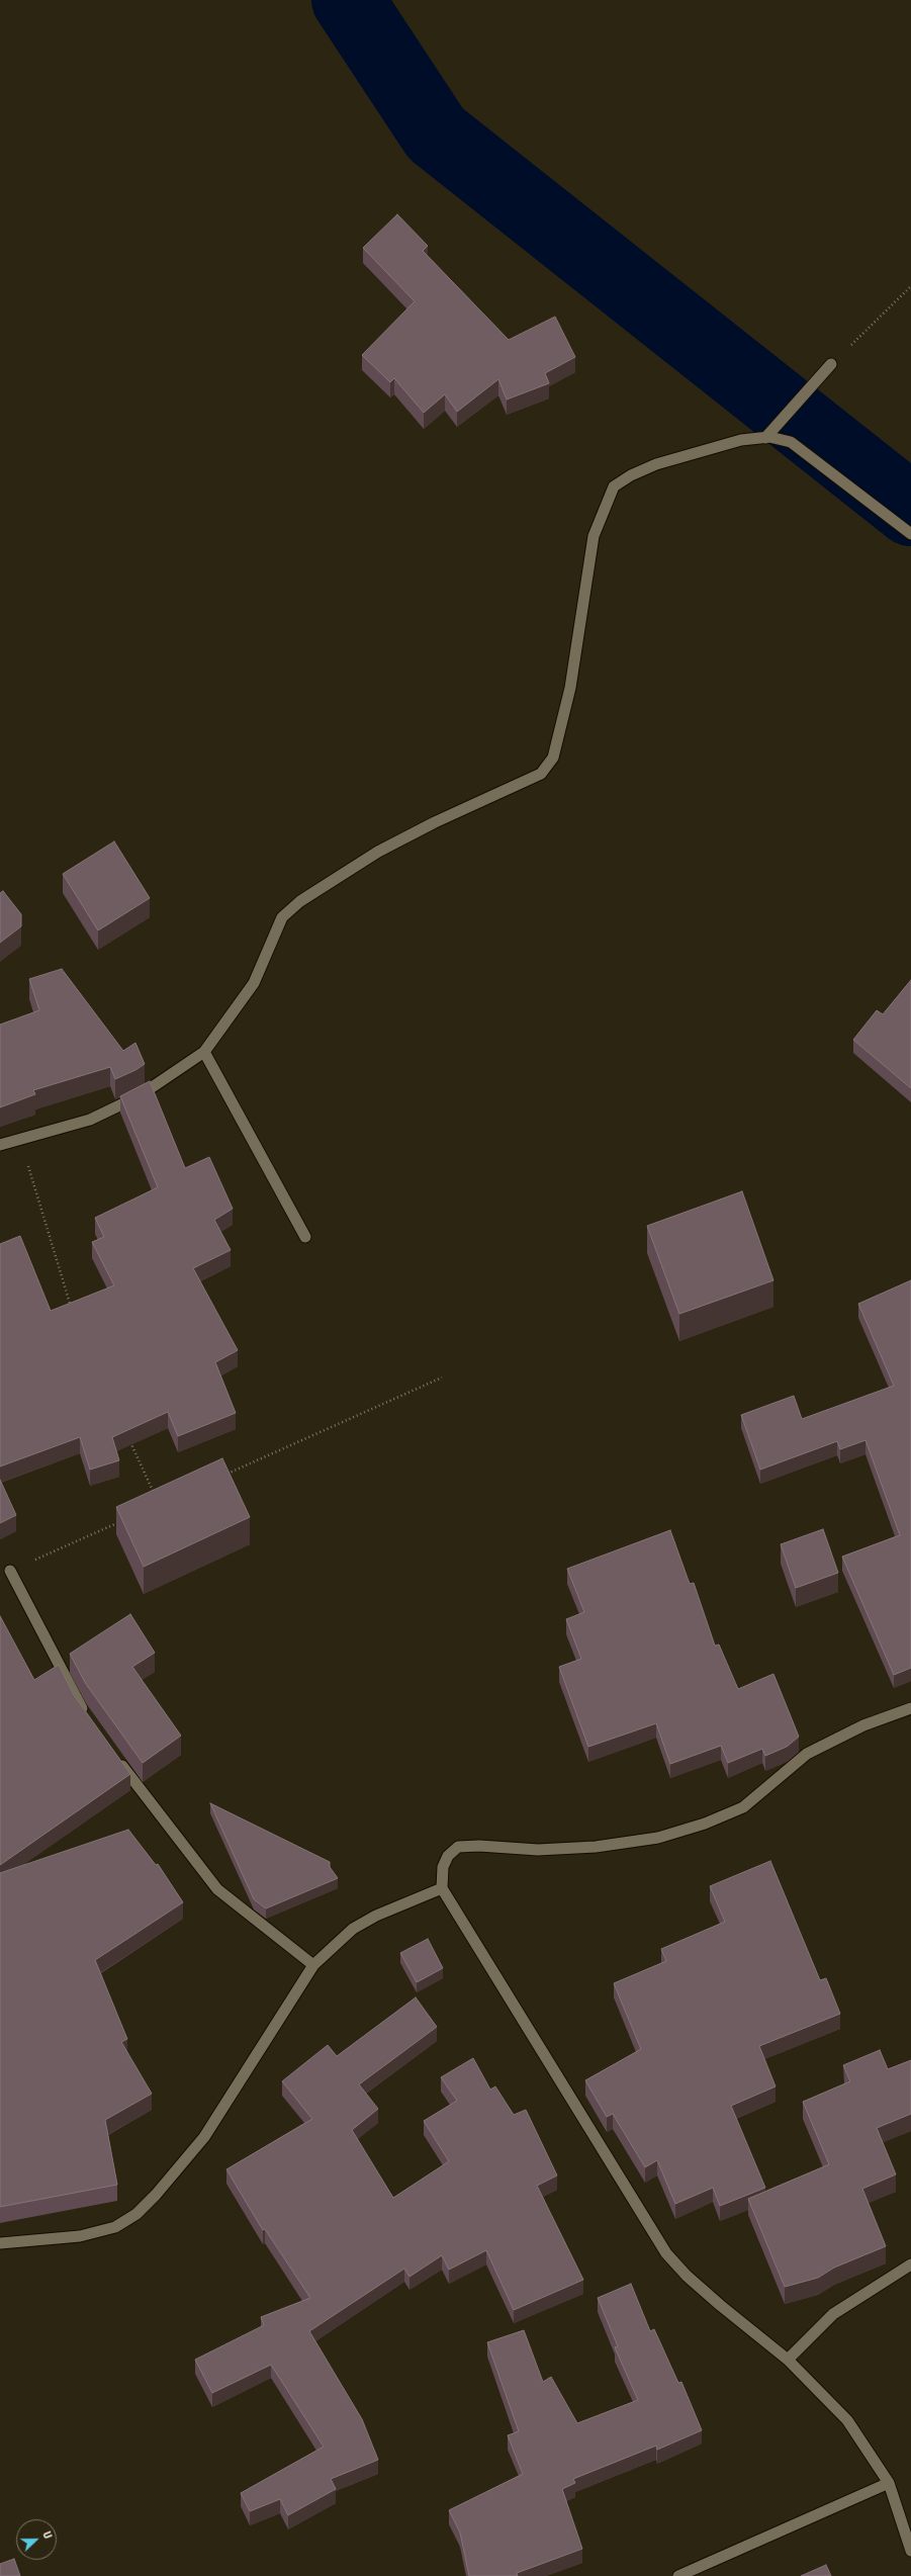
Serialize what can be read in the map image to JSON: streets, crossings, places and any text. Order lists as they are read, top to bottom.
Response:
{
  "north": "right"
}
